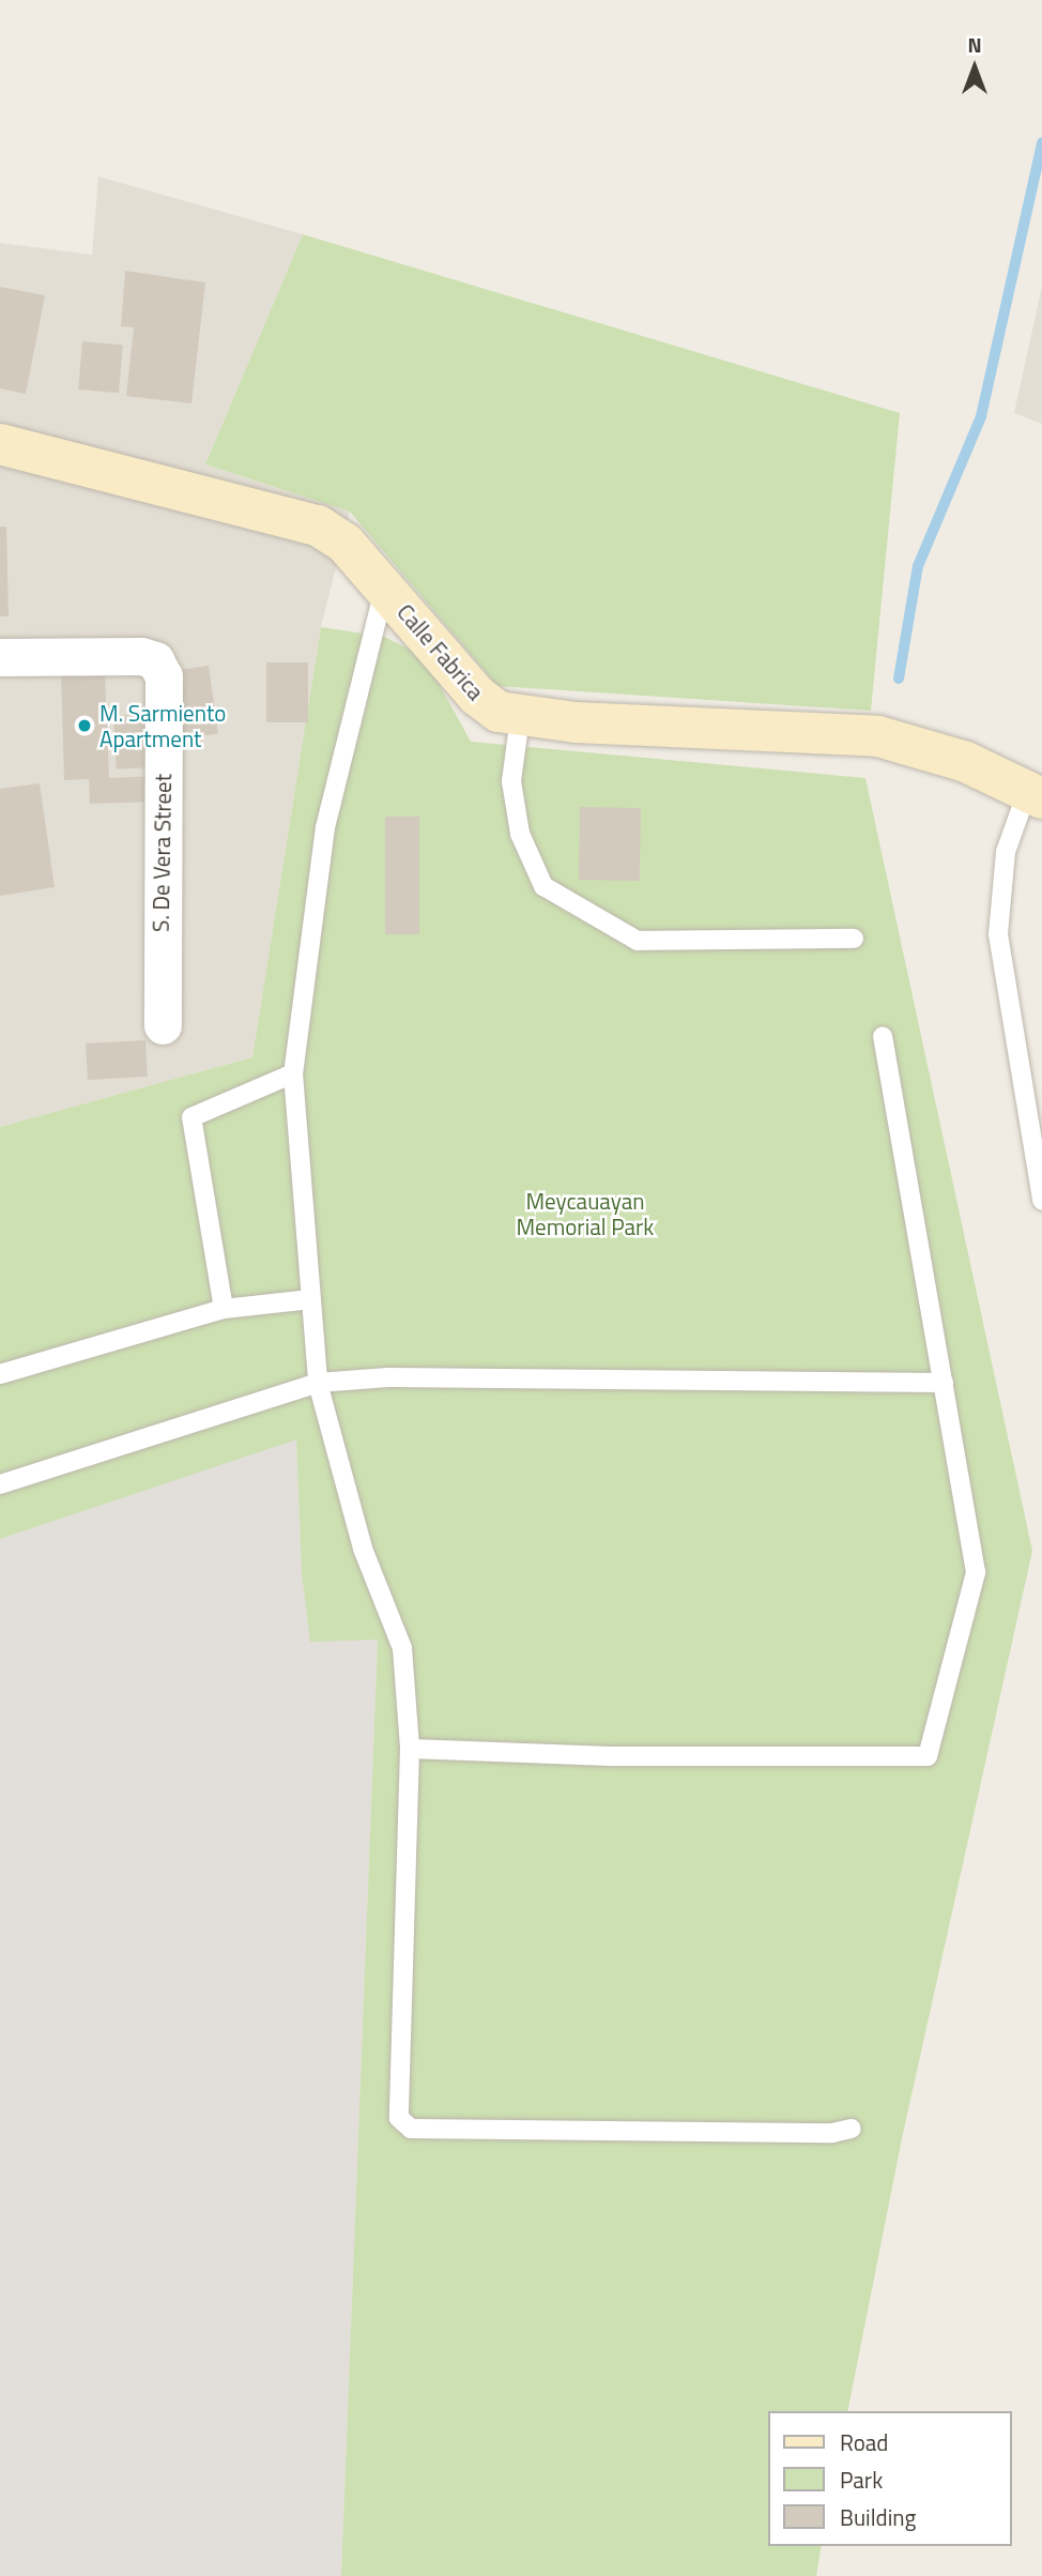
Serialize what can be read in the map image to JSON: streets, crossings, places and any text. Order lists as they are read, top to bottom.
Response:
{
  "streets": {
    "street": ["Calle Fabrica", "S. De Vera Street"]
  },
  "parks": ["Meycauayan Memorial Park"],
  "places": ["M. Sarmiento Apartment"],
  "legend": ["Road", "Park", "Building"],
  "north": "top"
}
